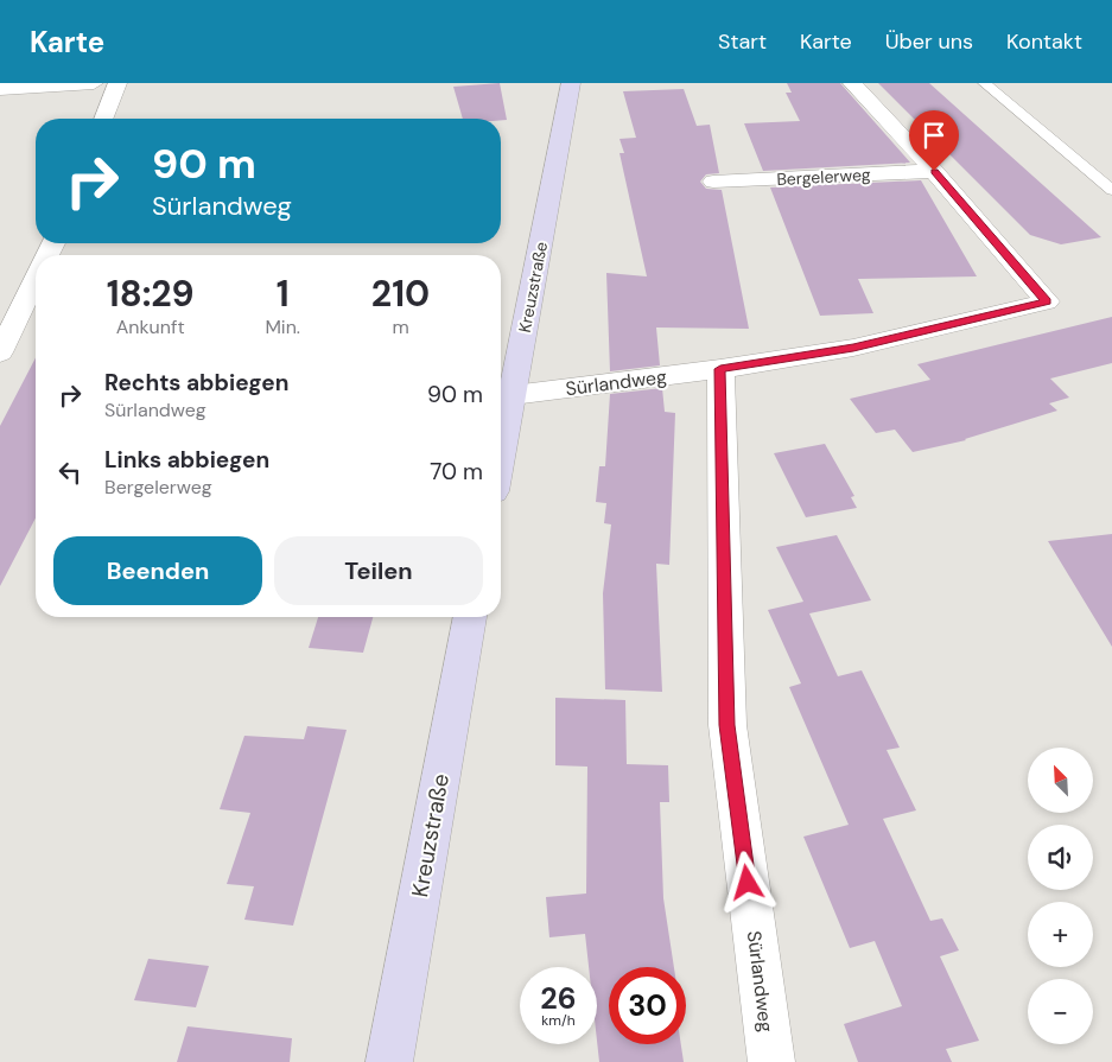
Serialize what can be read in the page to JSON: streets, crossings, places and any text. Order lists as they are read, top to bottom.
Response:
{
  "streets": {
    "street": ["Bergelerweg", "Kreuzstraße", "Sürlandweg"]
  },
  "crossings": [
    ["Bergelerweg", "Sürlandweg"],
    ["Kreuzstraße", "Sürlandweg"]
  ],
  "north": "top left",
  "page": {
    "header": "Karte",
    "nav": [
      "Start",
      "Karte",
      "Über uns",
      "Kontakt"
    ],
    "turn": ["90 m", "Sürlandweg"],
    "eta": [
      "18:29",
      "Ankunft",
      "1",
      "Min.",
      "210",
      "m"
    ],
    "list": [
      {
        "name": "Rechts abbiegen",
        "note": "Sürlandweg",
        "value": "90 m"
      },
      {
        "name": "Links abbiegen",
        "note": "Bergelerweg",
        "value": "70 m"
      }
    ],
    "buttons": ["Beenden", "Teilen"],
    "map_buttons": ["+", "−"],
    "speed": "26 km/h",
    "limit": "30"
  }
}
